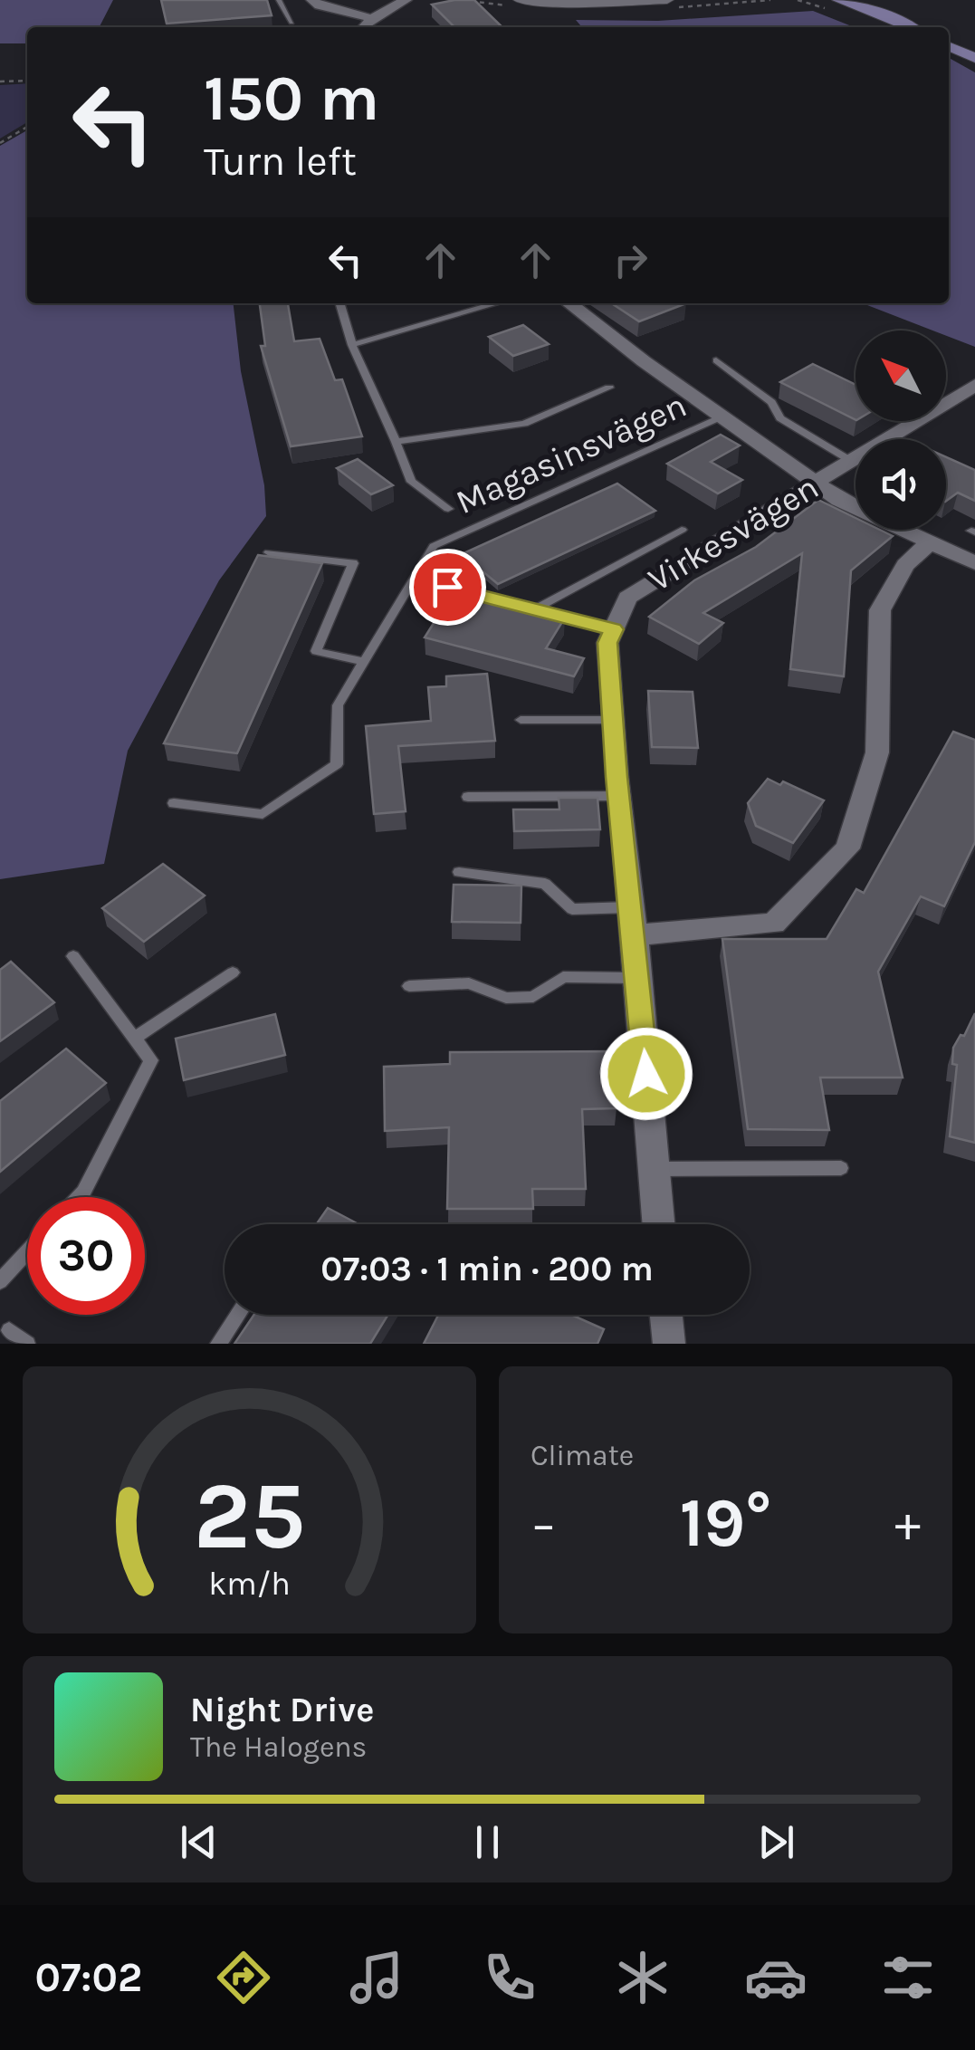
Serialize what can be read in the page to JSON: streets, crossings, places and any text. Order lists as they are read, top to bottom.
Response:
{
  "streets": {
    "street": ["Virkesvägen"],
    "lane": ["Magasinsvägen"]
  },
  "north": "top left",
  "page": {
    "turn": ["150 m", "Turn left"],
    "limit": "30",
    "trip": "07:03 · 1 min · 200 m",
    "tile": "Climate",
    "heat": ["−", "19°", "+"],
    "song": ["Night Drive", "The Halogens"],
    "tabs": "07:02",
    "gauge": ["25", "km/h"]
  }
}
